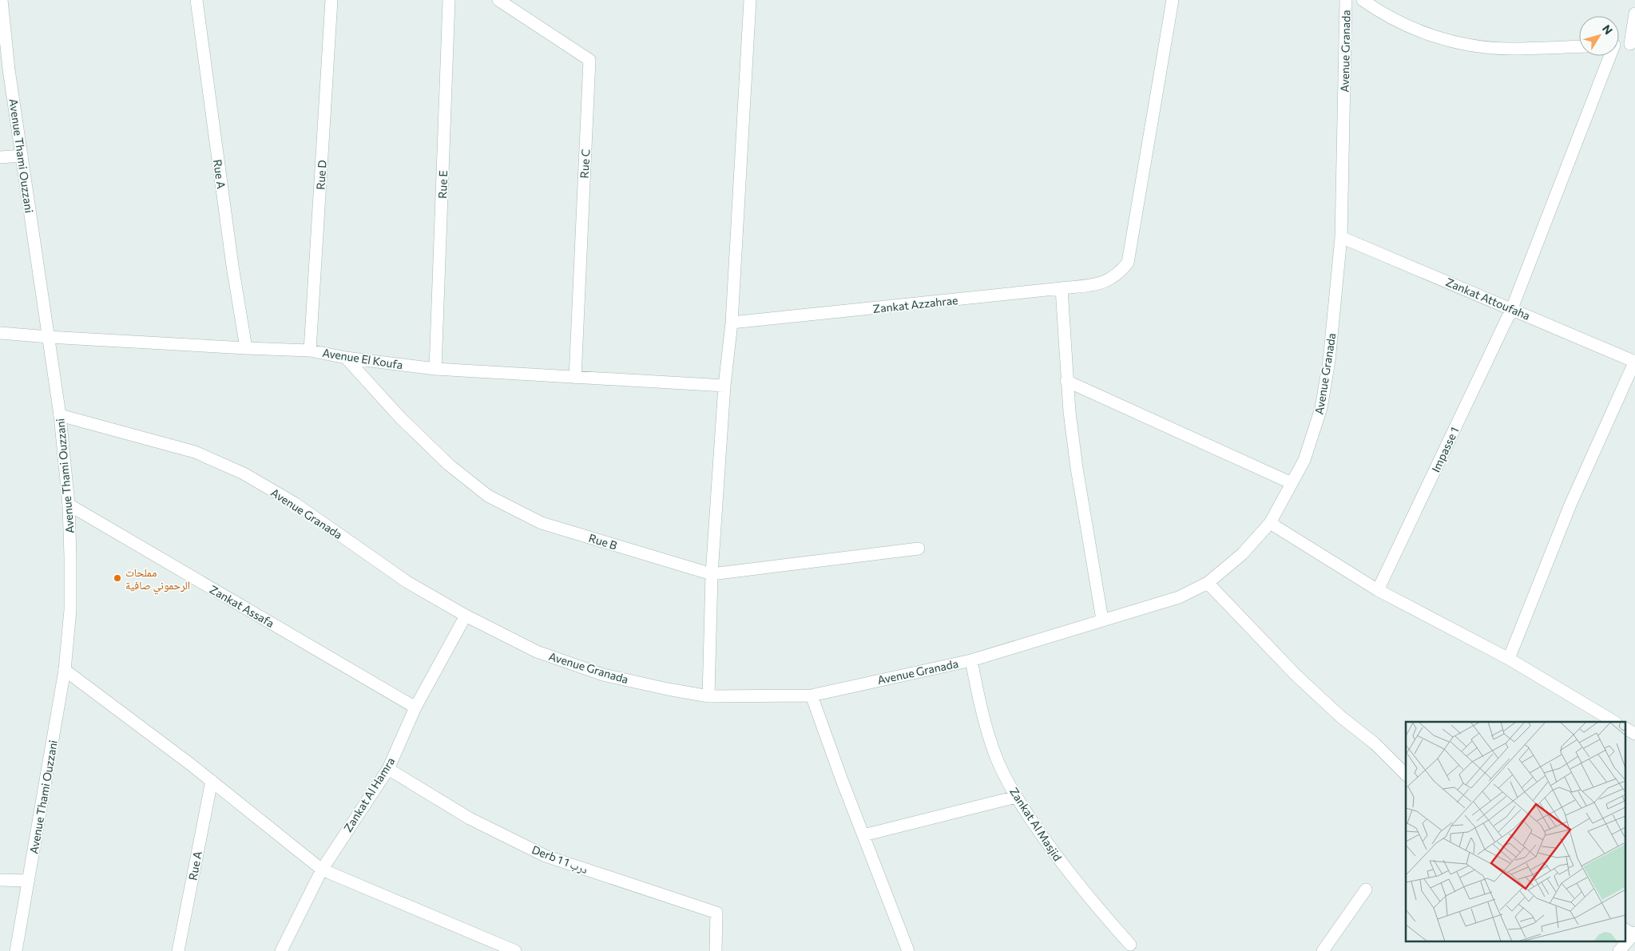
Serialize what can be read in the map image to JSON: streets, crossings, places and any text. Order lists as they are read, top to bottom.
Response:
{
  "streets": {
    "street": [
      "Avenue Granada",
      "Avenue Thami Ouzzani",
      "Rue C",
      "Rue A",
      "Rue D",
      "Rue E",
      "Zankat Attoufaha",
      "Zankat Azzahrae",
      "Avenue El Koufa",
      "Impasse 1",
      "Rue B",
      "Zankat Assafa",
      "Zankat Al Hamra",
      "Zankat Al Masjid",
      "Derb 1 درب 1"
    ]
  },
  "crossings": [
    ["Avenue Granada", "Avenue Thami Ouzzani"],
    ["Avenue Granada", "Zankat Attoufaha"],
    ["Avenue Granada", "Zankat Al Hamra"],
    ["Avenue Granada", "Zankat Al Masjid"],
    ["Avenue Thami Ouzzani", "Avenue El Koufa"],
    ["Avenue Thami Ouzzani", "Zankat Assafa"],
    ["Rue C", "Avenue El Koufa"],
    ["Rue A", "Avenue El Koufa"],
    ["Rue D", "Avenue El Koufa"],
    ["Rue E", "Avenue El Koufa"],
    ["Zankat Attoufaha", "Impasse 1"],
    ["Avenue El Koufa", "Rue B"],
    ["Zankat Assafa", "Zankat Al Hamra"],
    ["Zankat Al Hamra", "Derb 1 درب 1"]
  ],
  "places": ["مملحات الرحموني صافية"],
  "north": "top right"
}
